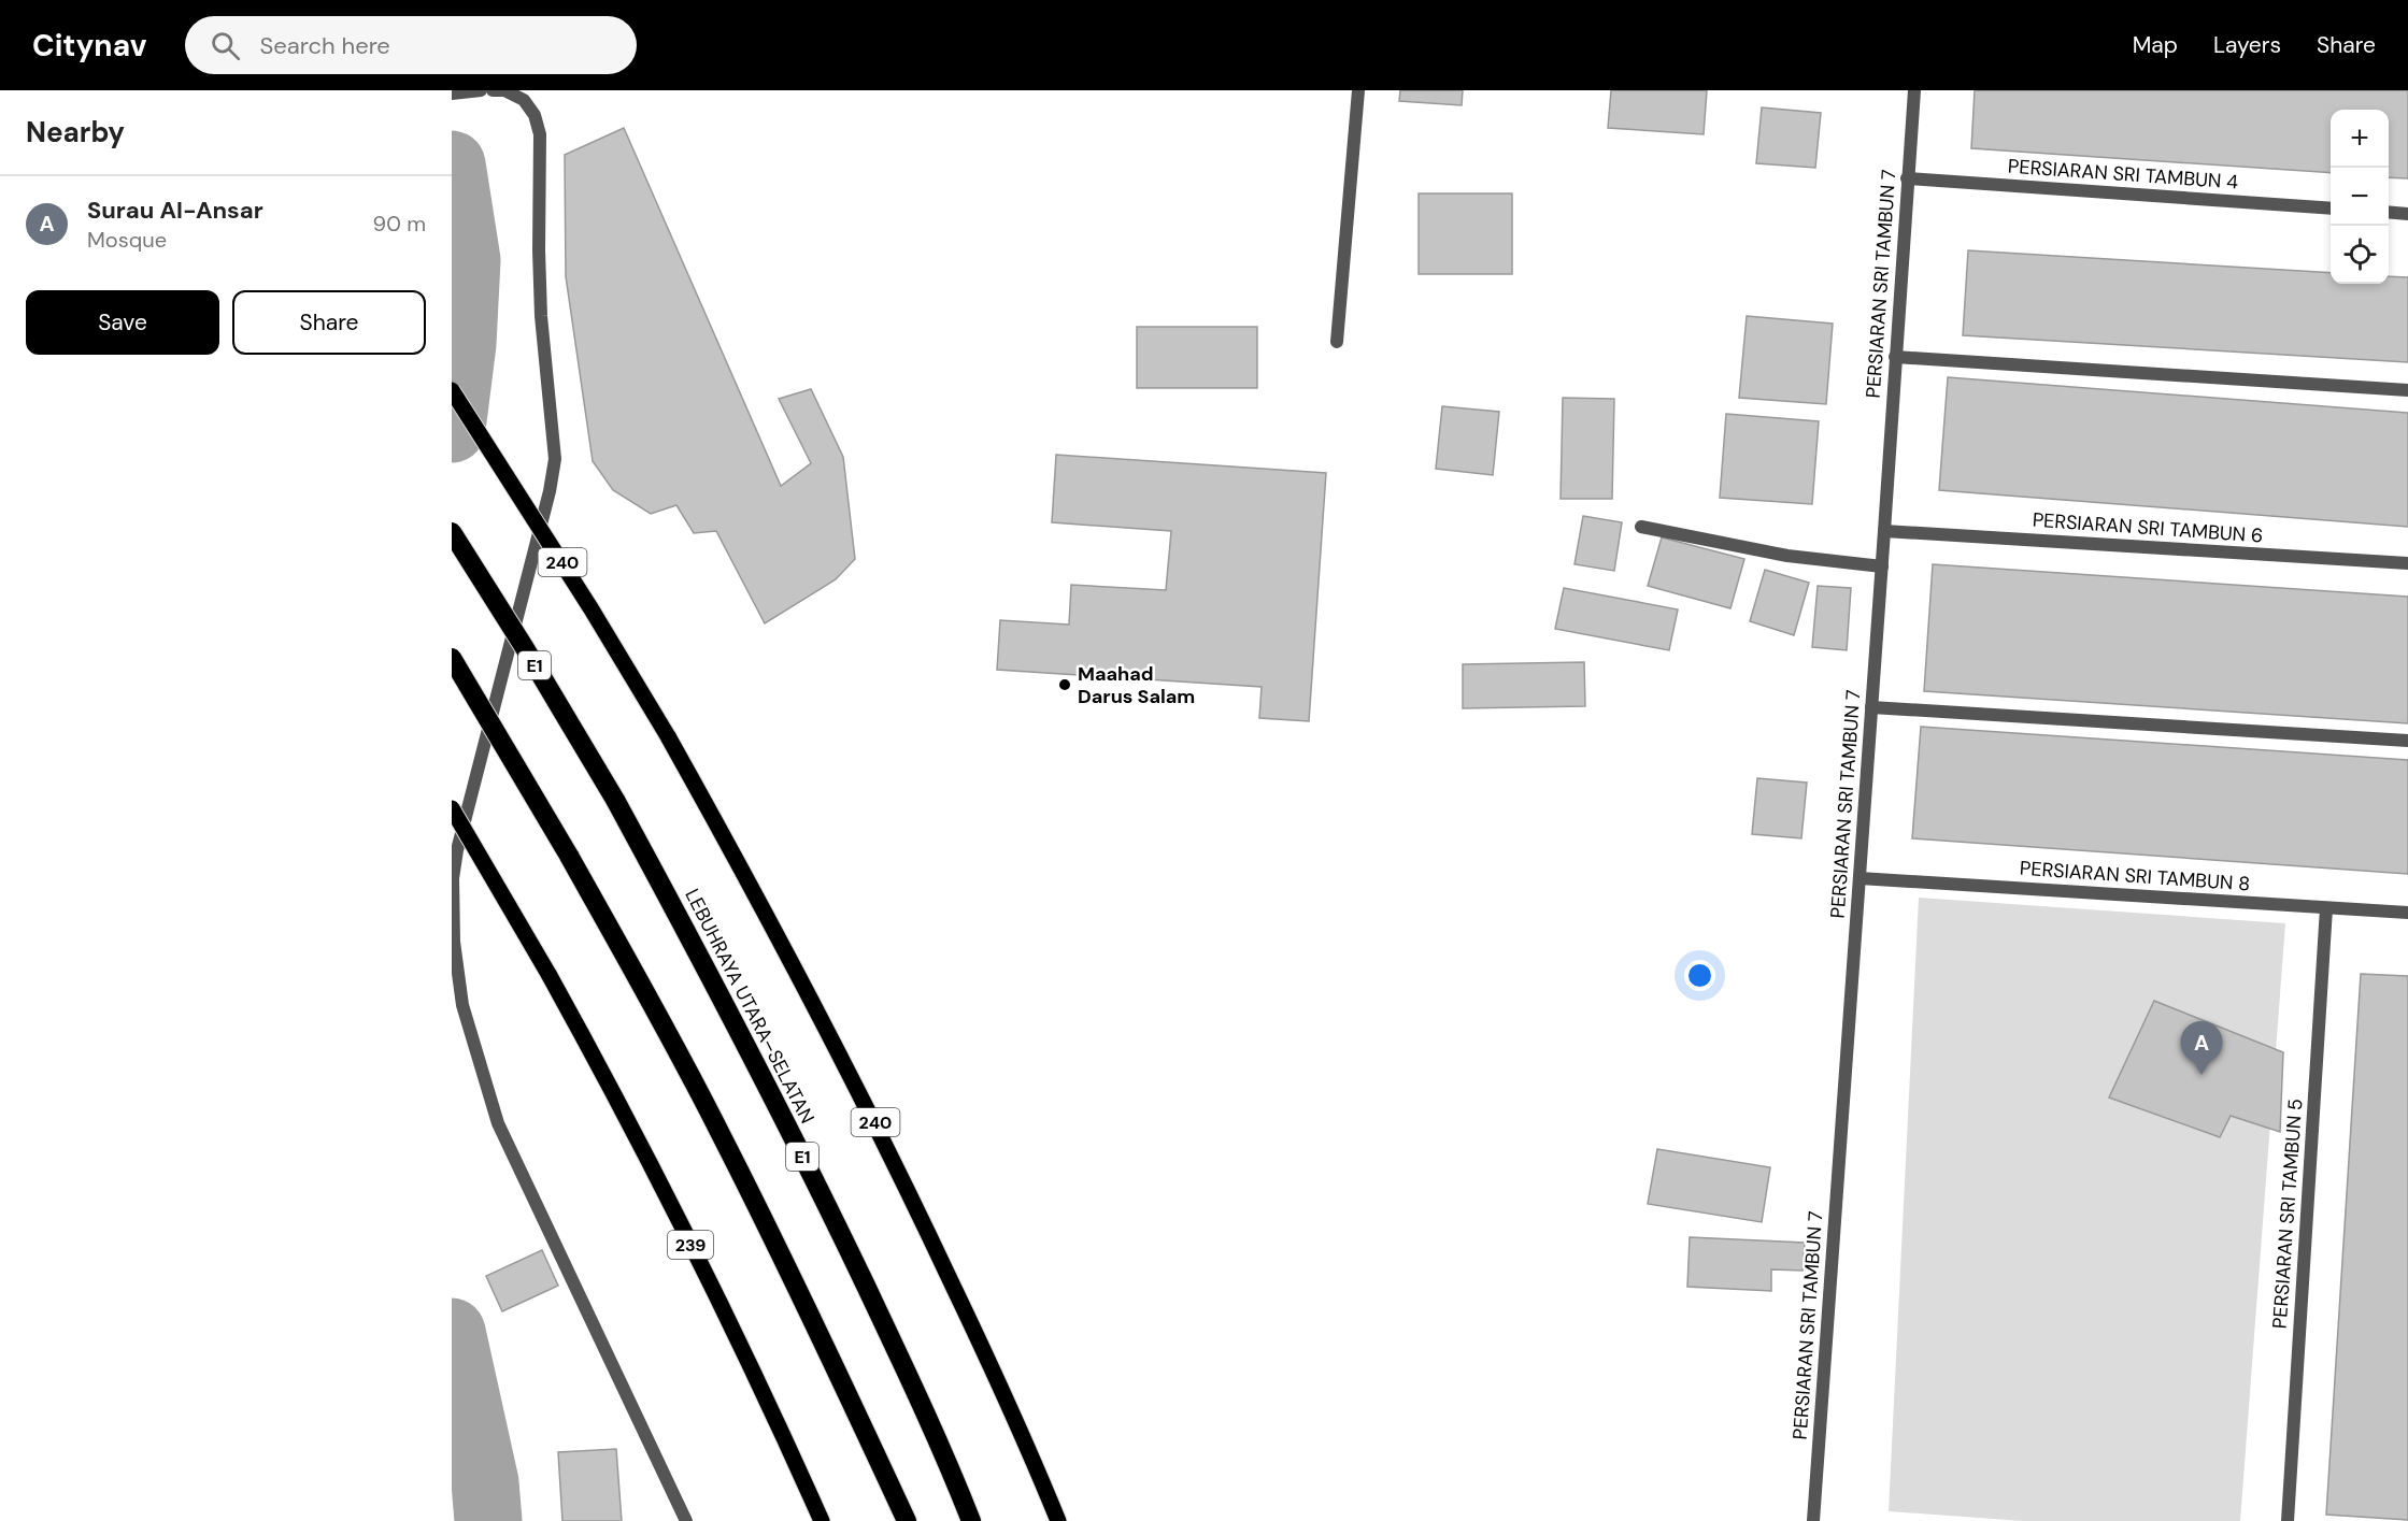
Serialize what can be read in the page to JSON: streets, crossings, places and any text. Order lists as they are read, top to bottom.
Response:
{
  "streets": {
    "highway": ["E1", "LEBUHRAYA UTARA–SELATAN"],
    "main road": ["240", "239"],
    "street": [
      "PERSIARAN SRI TAMBUN 4",
      "PERSIARAN SRI TAMBUN 7",
      "PERSIARAN SRI TAMBUN 6",
      "PERSIARAN SRI TAMBUN 8",
      "PERSIARAN SRI TAMBUN 5"
    ]
  },
  "crossings": [
    ["PERSIARAN SRI TAMBUN 4", "PERSIARAN SRI TAMBUN 7"],
    ["PERSIARAN SRI TAMBUN 7", "PERSIARAN SRI TAMBUN 6"],
    ["PERSIARAN SRI TAMBUN 7", "PERSIARAN SRI TAMBUN 8"],
    ["PERSIARAN SRI TAMBUN 8", "PERSIARAN SRI TAMBUN 5"]
  ],
  "places": ["Maahad Darus Salam"],
  "page": {
    "header": "Citynav",
    "search": "Search here",
    "nav": ["Map", "Layers", "Share"],
    "heading": "Nearby",
    "map_buttons": ["+", "−"],
    "list": [
      {
        "mark": "A",
        "name": "Surau Al-Ansar",
        "note": "Mosque",
        "value": "90 m"
      }
    ],
    "buttons": ["Save", "Share"],
    "pins": "A"
  }
}
